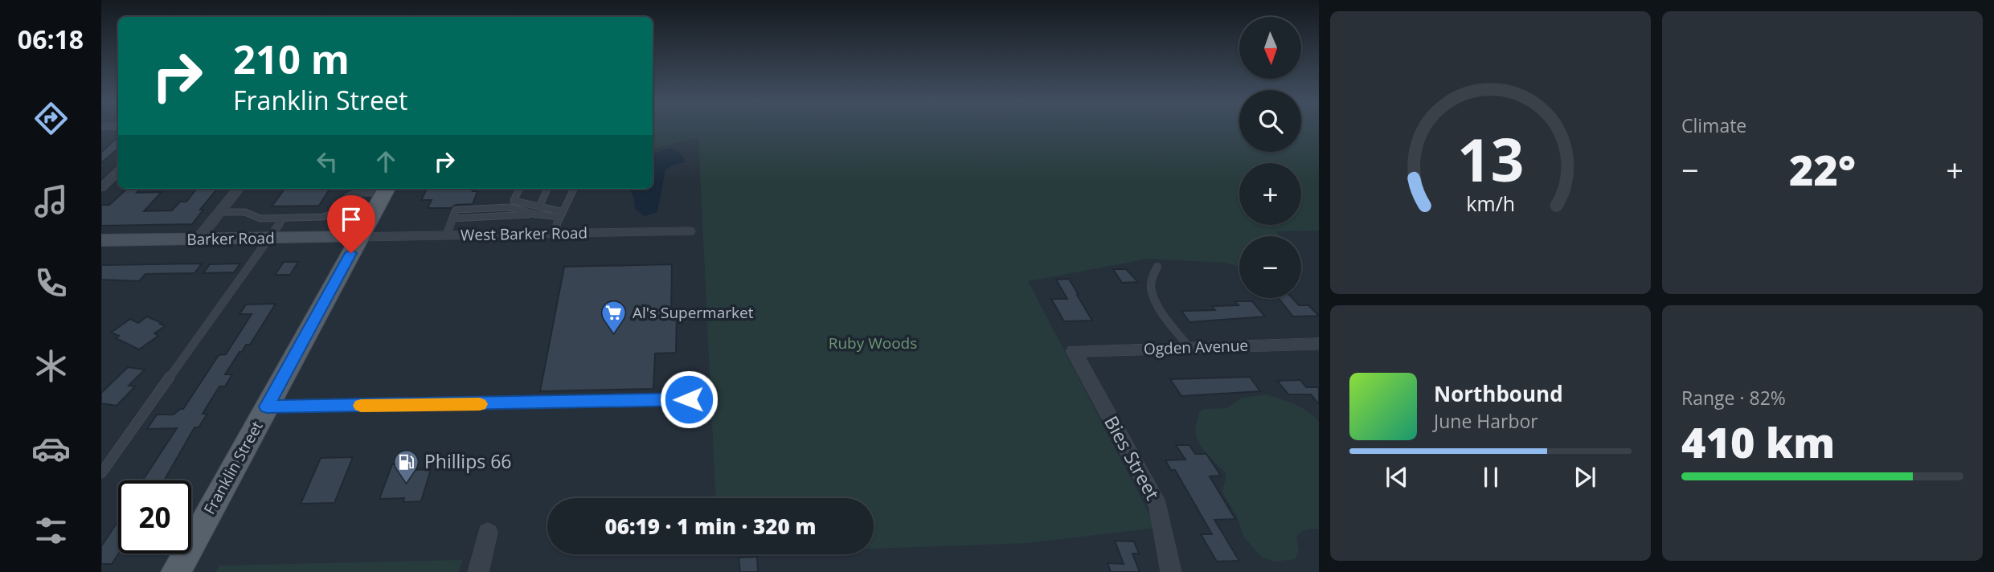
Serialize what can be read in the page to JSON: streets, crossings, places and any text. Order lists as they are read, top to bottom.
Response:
{
  "streets": {
    "main road": ["Franklin Street"],
    "street": [
      "West Barker Road",
      "Barker Road",
      "Ogden Avenue",
      "Bies Street"
    ]
  },
  "crossings": [
    ["West Barker Road", "Barker Road"],
    ["West Barker Road", "Franklin Street"],
    ["Barker Road", "Franklin Street"],
    ["Ogden Avenue", "Bies Street"]
  ],
  "parks": ["Ruby Woods"],
  "places": {
    "supermarket": ["Al's Supermarket"],
    "fuel station": ["Phillips 66"]
  },
  "north": "bottom",
  "page": {
    "tabs": "06:18",
    "tile": [
      "Climate",
      ["Range · 82%", "410 km"]
    ],
    "map_buttons": ["+", "−"],
    "turn": ["210 m", "Franklin Street"],
    "heat": ["−", "22°", "+"],
    "song": ["Northbound", "June Harbor"],
    "limit": "20",
    "trip": "06:19 · 1 min · 320 m",
    "gauge": ["13", "km/h"]
  }
}
